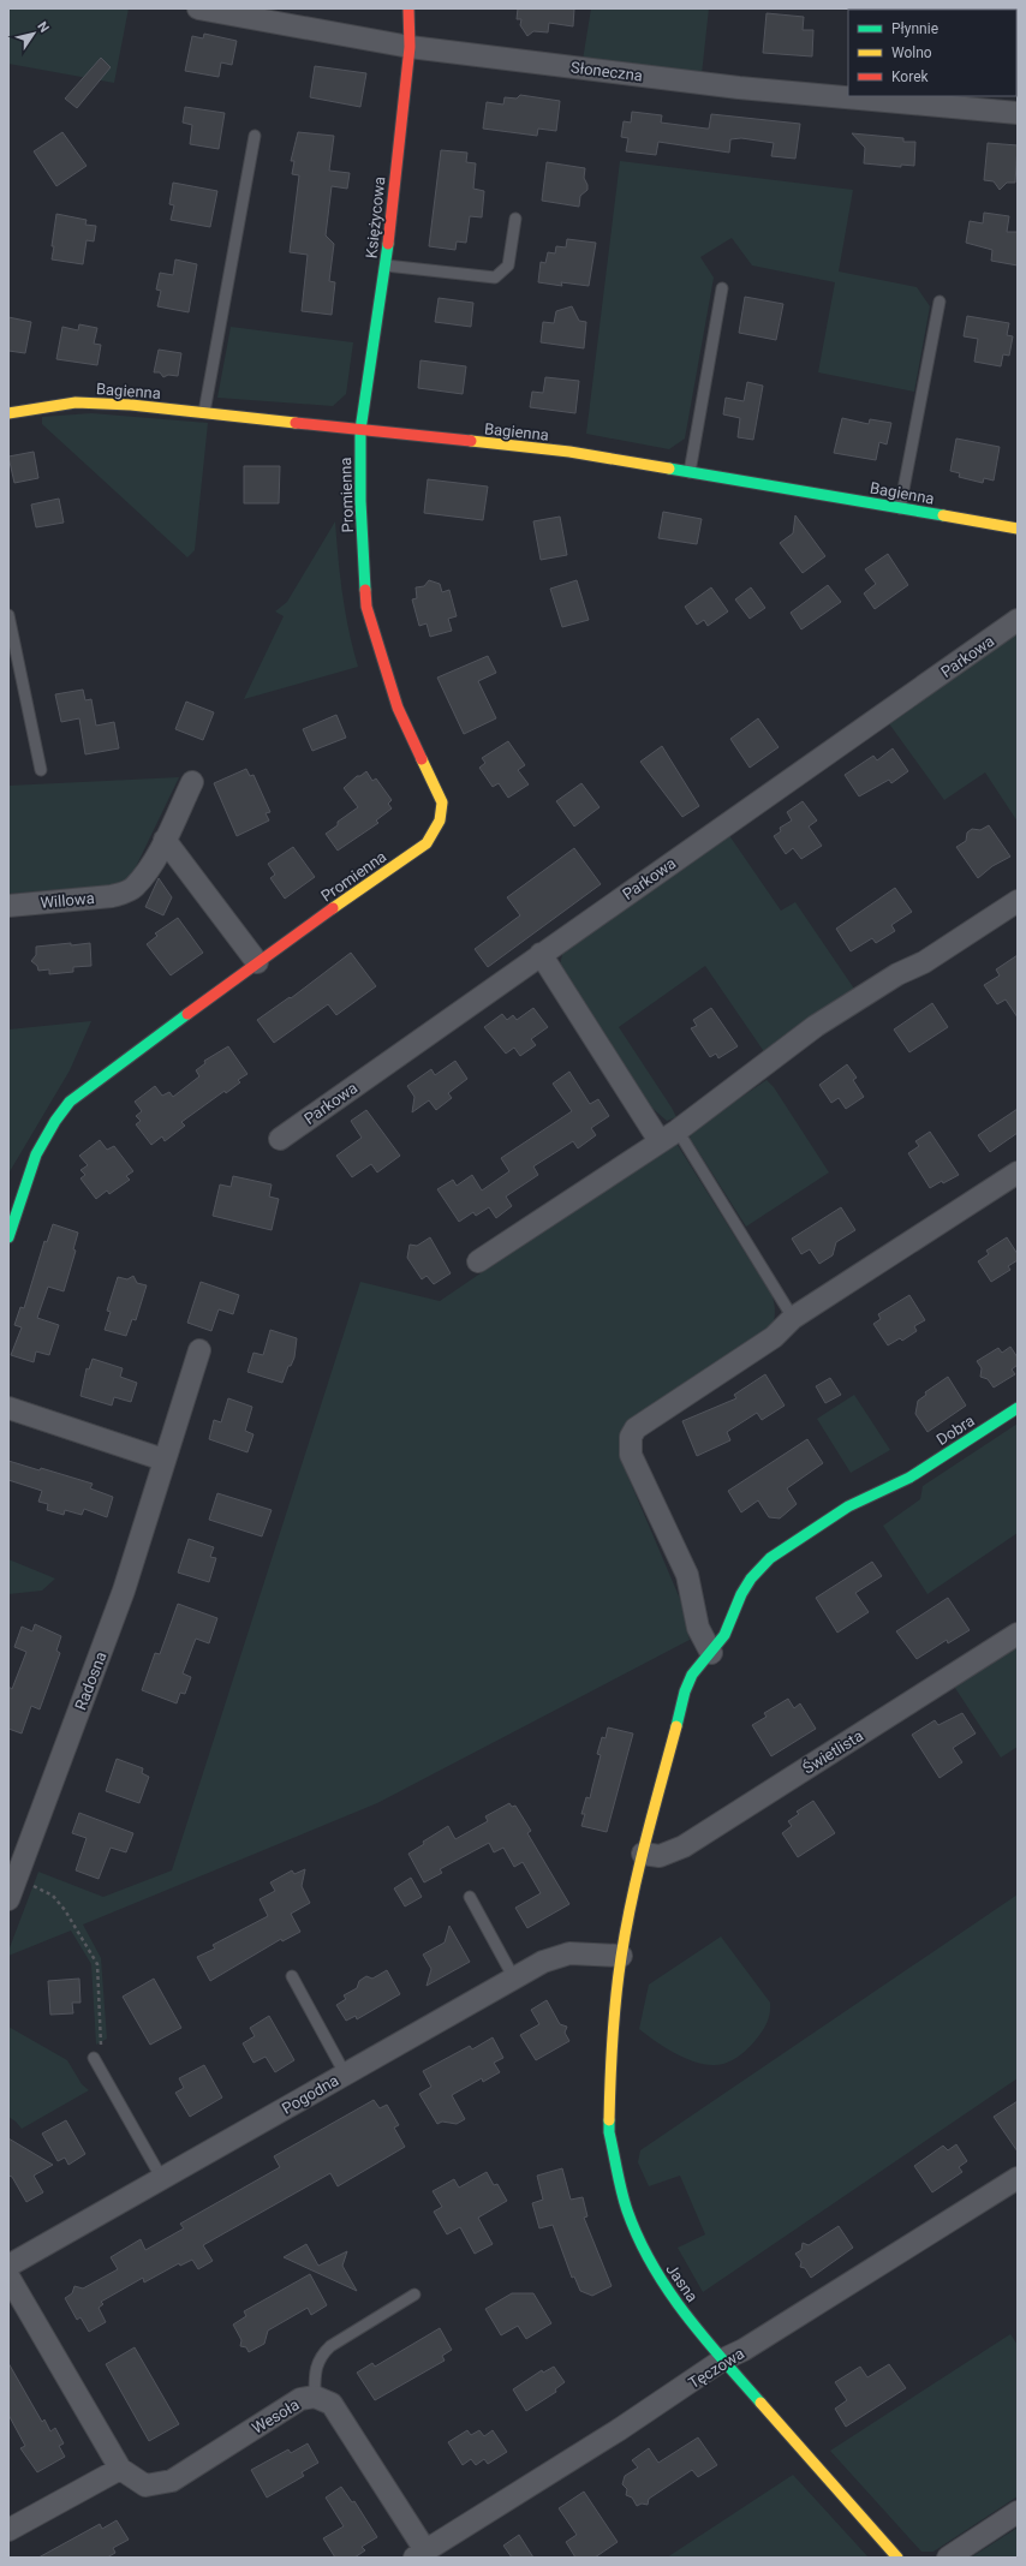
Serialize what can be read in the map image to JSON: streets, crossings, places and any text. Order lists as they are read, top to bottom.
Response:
{
  "streets": {
    "street": [
      "Słoneczna",
      "Księżycowa",
      "Bagienna",
      "Promienna",
      "Parkowa",
      "Willowa",
      "Dobra",
      "Radosna",
      "Świetlista",
      "Pogodna",
      "Jasna",
      "Tęczowa",
      "Wesoła"
    ]
  },
  "crossings": [
    ["Słoneczna", "Księżycowa"],
    ["Księżycowa", "Bagienna"],
    ["Księżycowa", "Promienna"],
    ["Bagienna", "Promienna"],
    ["Dobra", "Jasna"],
    ["Świetlista", "Jasna"],
    ["Pogodna", "Jasna"],
    ["Jasna", "Tęczowa"],
    ["Tęczowa", "Wesoła"]
  ],
  "legend": ["Płynnie", "Wolno", "Korek"],
  "north": "top right"
}
